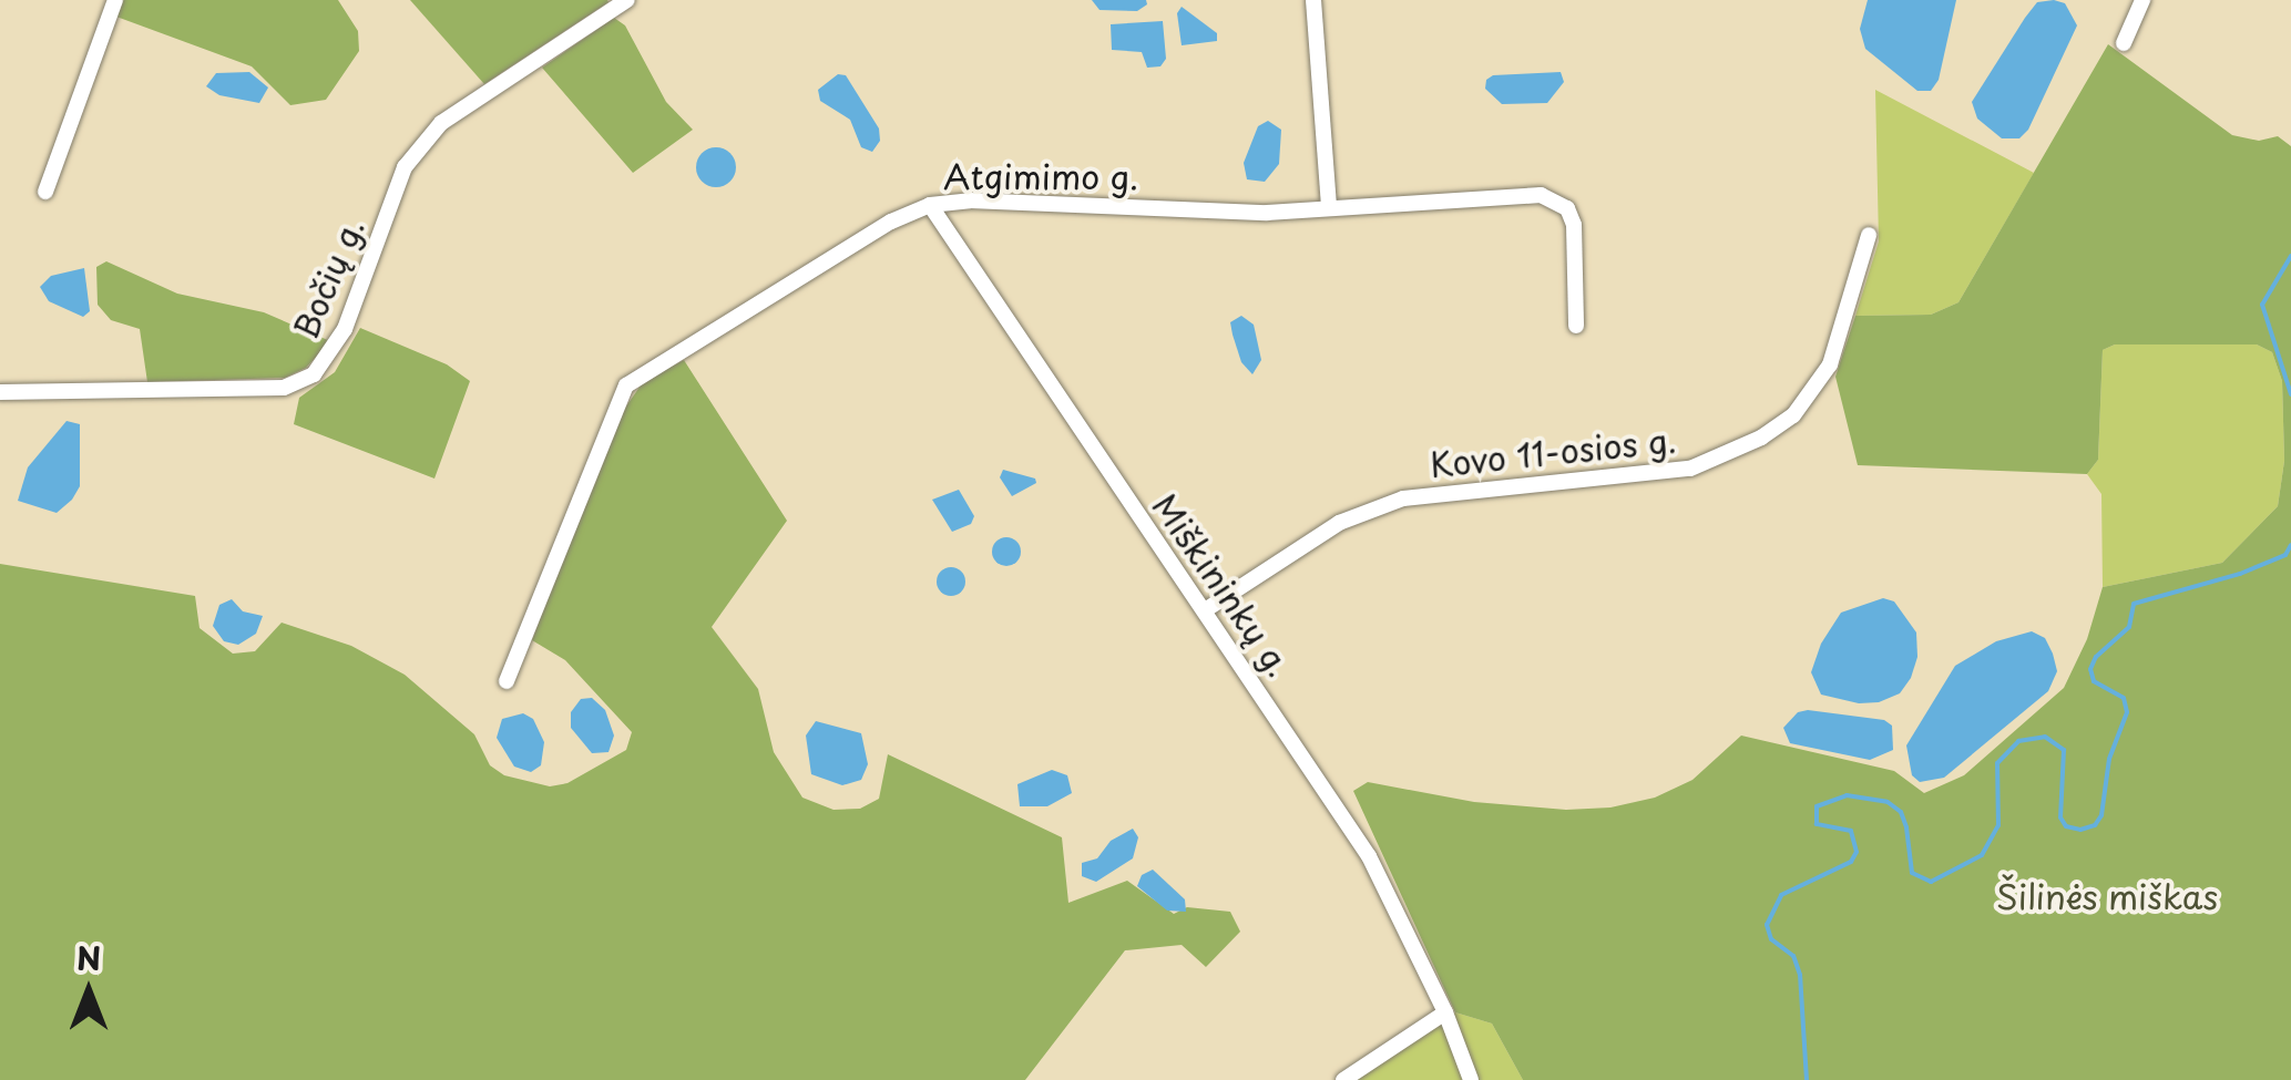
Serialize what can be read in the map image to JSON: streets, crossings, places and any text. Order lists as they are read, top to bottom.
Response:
{
  "streets": {
    "street": [
      "Atgimimo g.",
      "Bočių g.",
      "Kovo 11-osios g.",
      "Miškininkų g."
    ]
  },
  "crossings": [
    ["Atgimimo g.", "Miškininkų g."],
    ["Kovo 11-osios g.", "Miškininkų g."]
  ],
  "parks": ["Šilinės miškas"],
  "north": "top"
}
